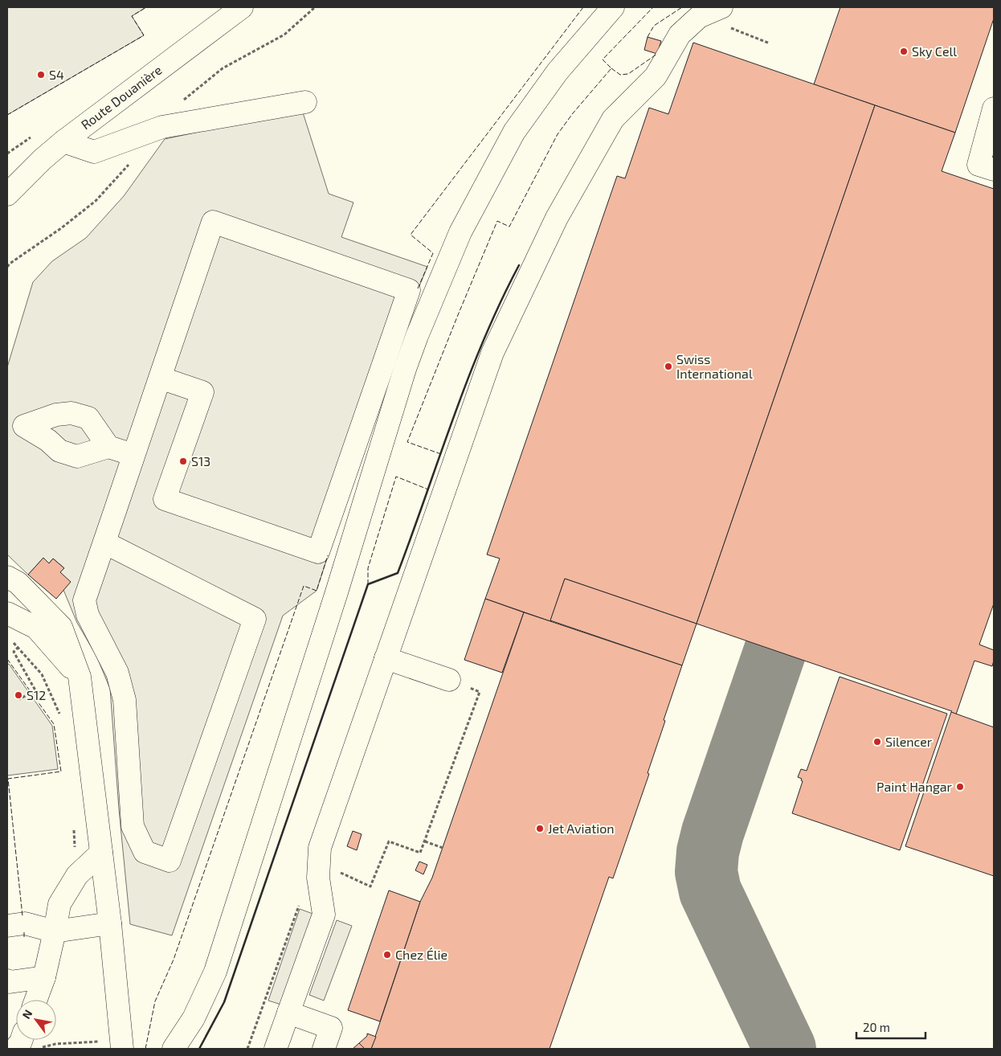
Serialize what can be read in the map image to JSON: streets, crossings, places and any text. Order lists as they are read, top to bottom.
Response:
{
  "streets": {
    "street": ["Route Douanière"]
  },
  "places": [
    "Sky Cell",
    "S4",
    "Swiss International",
    "S13",
    "S12",
    "Silencer",
    "Paint Hangar",
    "Jet Aviation",
    "Chez Élie"
  ],
  "scale_bar": "20 m",
  "north": "top left"
}
